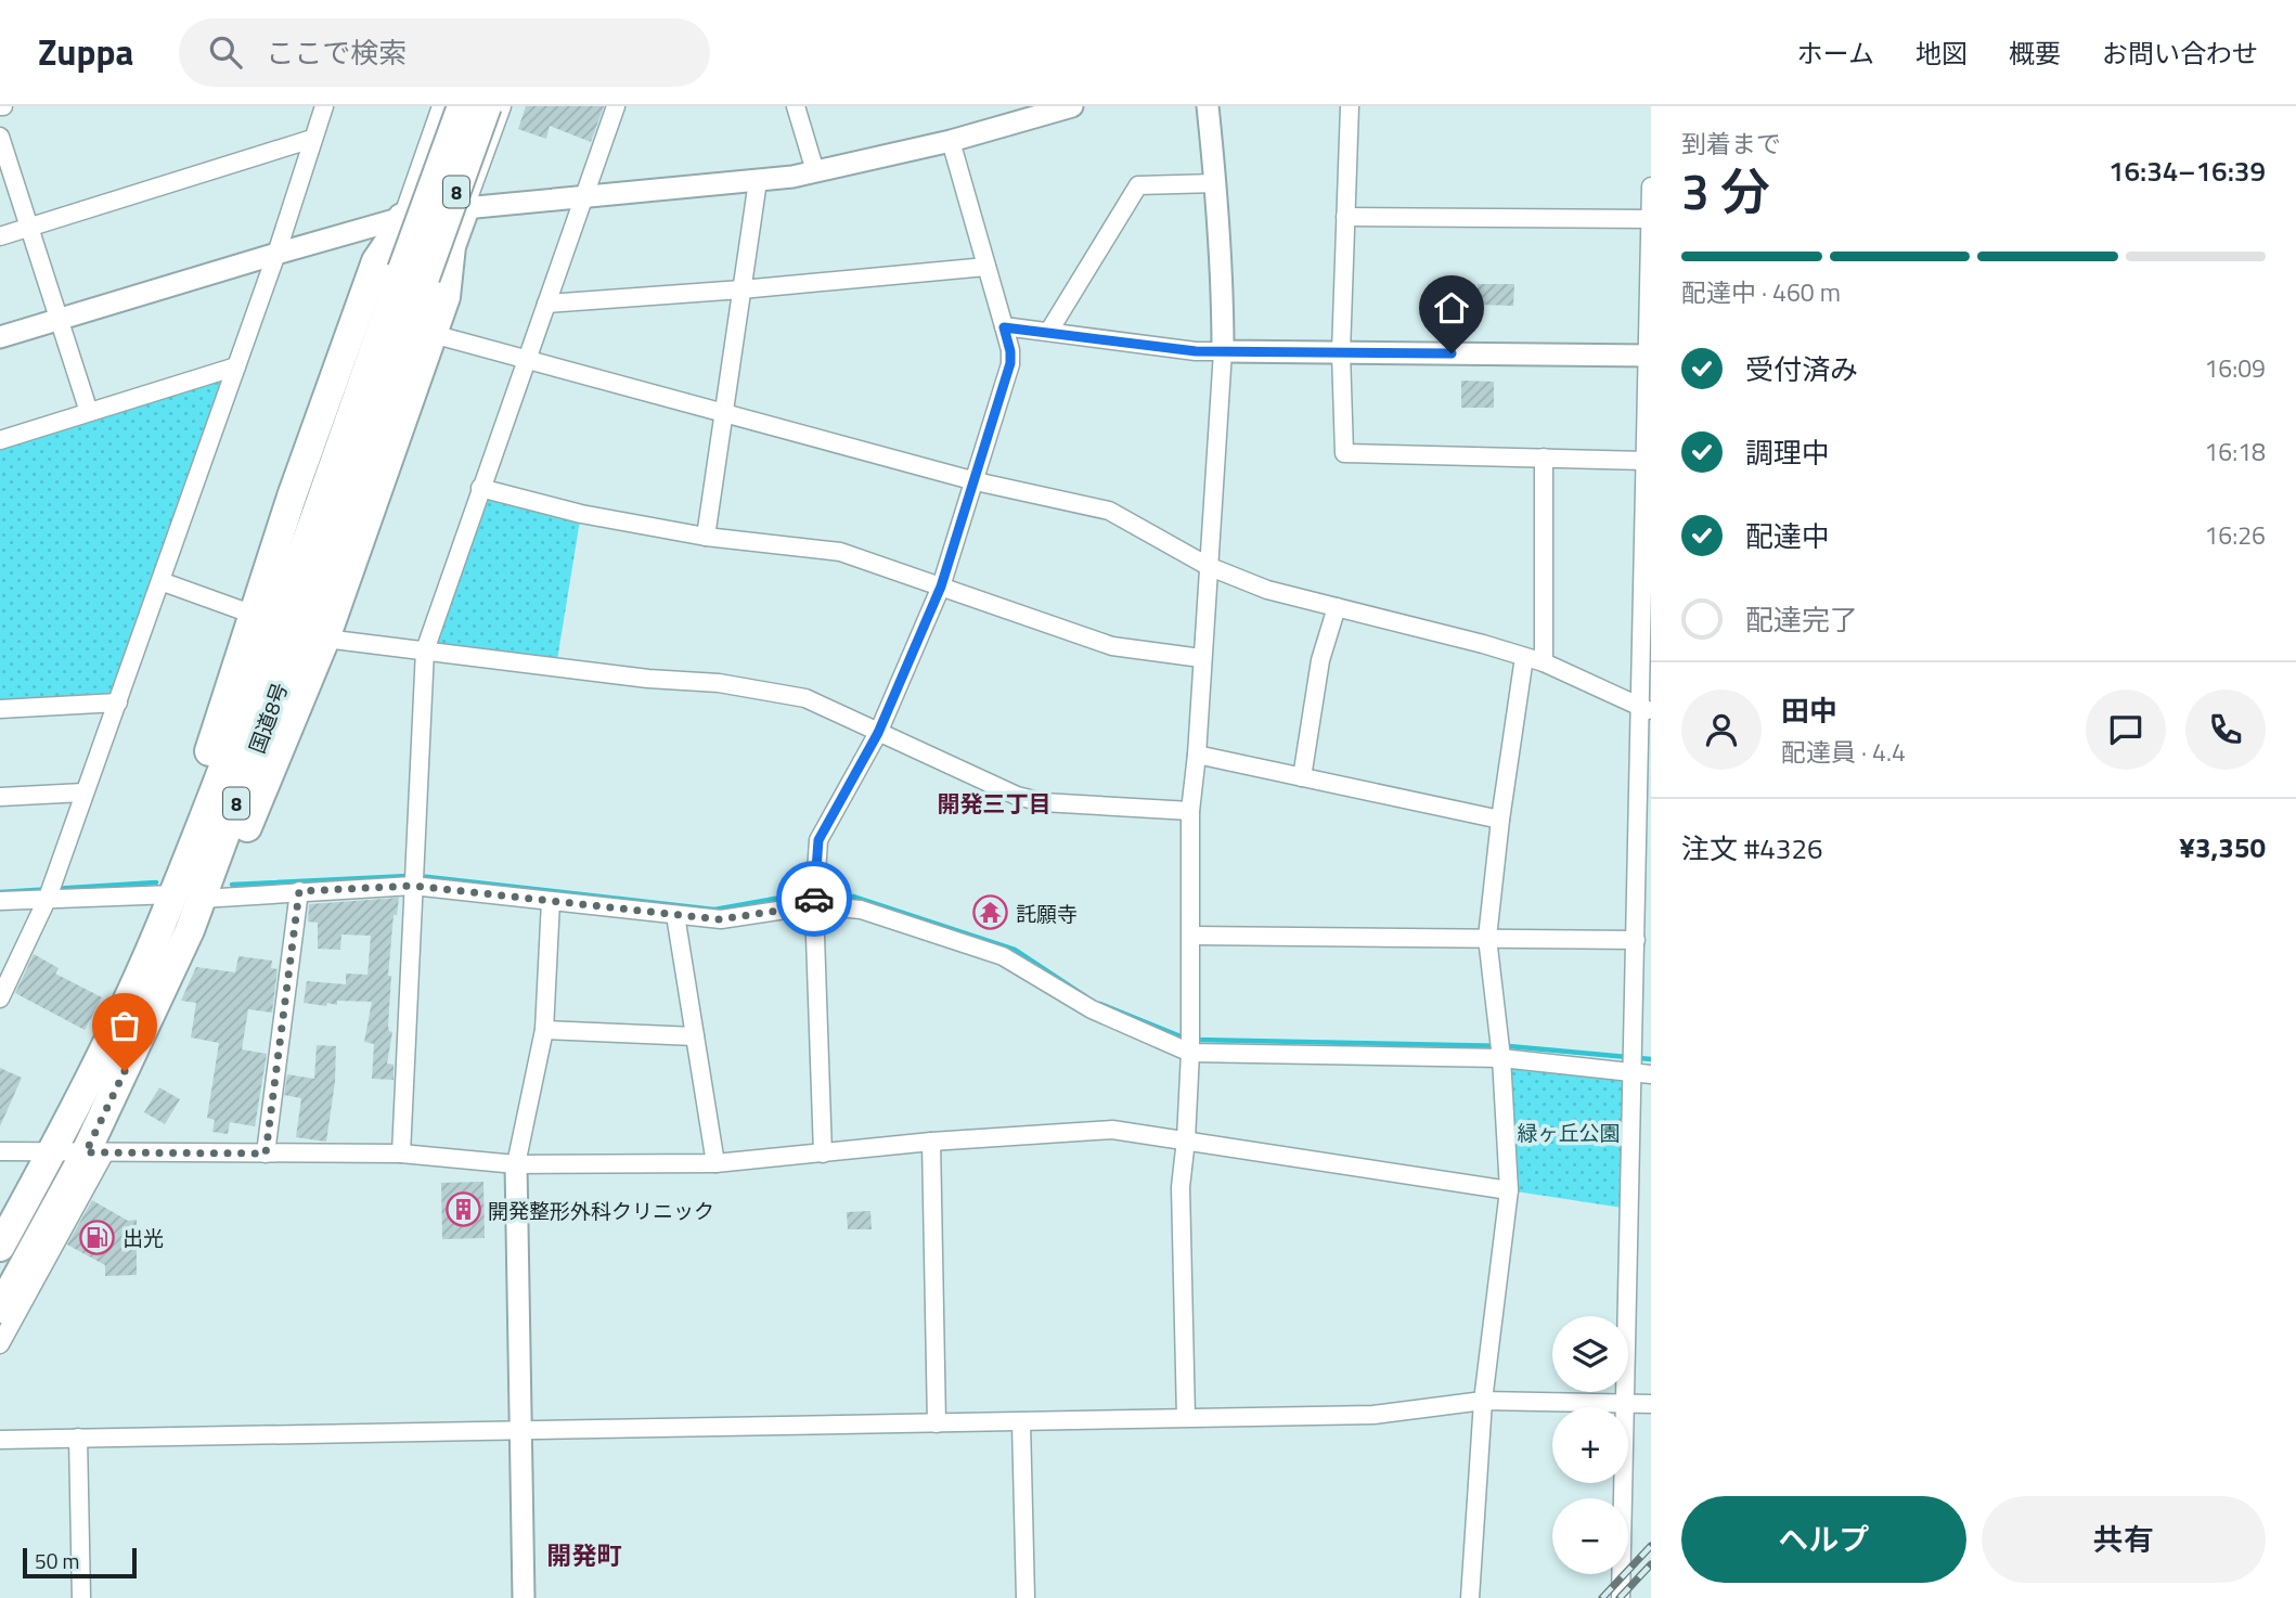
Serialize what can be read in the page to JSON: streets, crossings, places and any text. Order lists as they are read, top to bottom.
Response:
{
  "streets": {
    "highway": ["8", "国道8号"]
  },
  "crossings": [
    ["8", "国道8号"]
  ],
  "districts": ["開発三丁目", "開発町"],
  "parks": ["緑ヶ丘公園"],
  "places": {
    "temple": ["託願寺"],
    "building": ["開発整形外科クリニック"],
    "fuel station": ["出光"]
  },
  "scale_bar": "50 m",
  "page": {
    "header": "Zuppa",
    "search": "ここで検索",
    "nav": [
      "ホーム",
      "地図",
      "概要",
      "お問い合わせ"
    ],
    "heading": ["3 分", "到着まで", "16:34–16:39"],
    "panel": [
      "田中",
      "配達員 · 4.4",
      "注文 #4326",
      "¥3,350"
    ],
    "bar": "配達中 · 460 m",
    "list": [
      ["受付済み", "16:09"],
      ["調理中", "16:18"],
      ["配達中", "16:26"],
      "配達完了"
    ],
    "map_buttons": ["+", "−"],
    "buttons": ["ヘルプ", "共有"],
    "scale": "50 m"
  }
}
